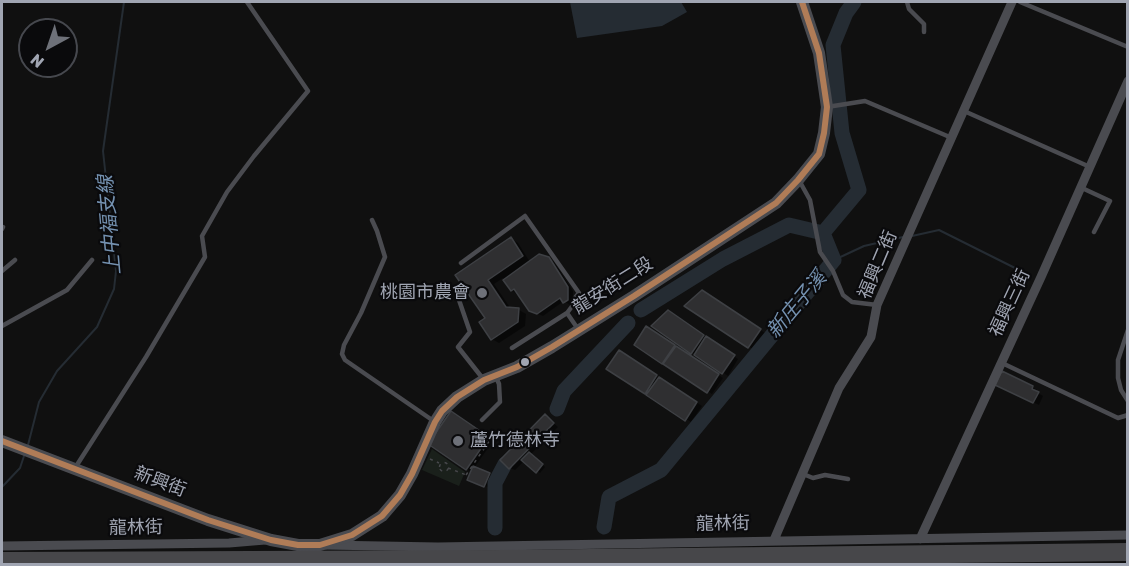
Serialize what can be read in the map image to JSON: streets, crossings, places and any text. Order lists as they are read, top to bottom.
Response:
{
  "streets": {
    "street": [
      "福興二街",
      "龍安街二段",
      "福興三街",
      "新興街",
      "龍林街"
    ]
  },
  "crossings": [
    ["福興二街", "龍林街"],
    ["龍安街二段", "新興街"],
    ["龍安街二段", "龍林街"],
    ["福興三街", "龍林街"],
    ["新興街", "龍林街"]
  ],
  "water": ["上中福支線", "新庄子溪"],
  "places": ["桃園市農會", "蘆竹德林寺"],
  "north": "bottom left"
}
